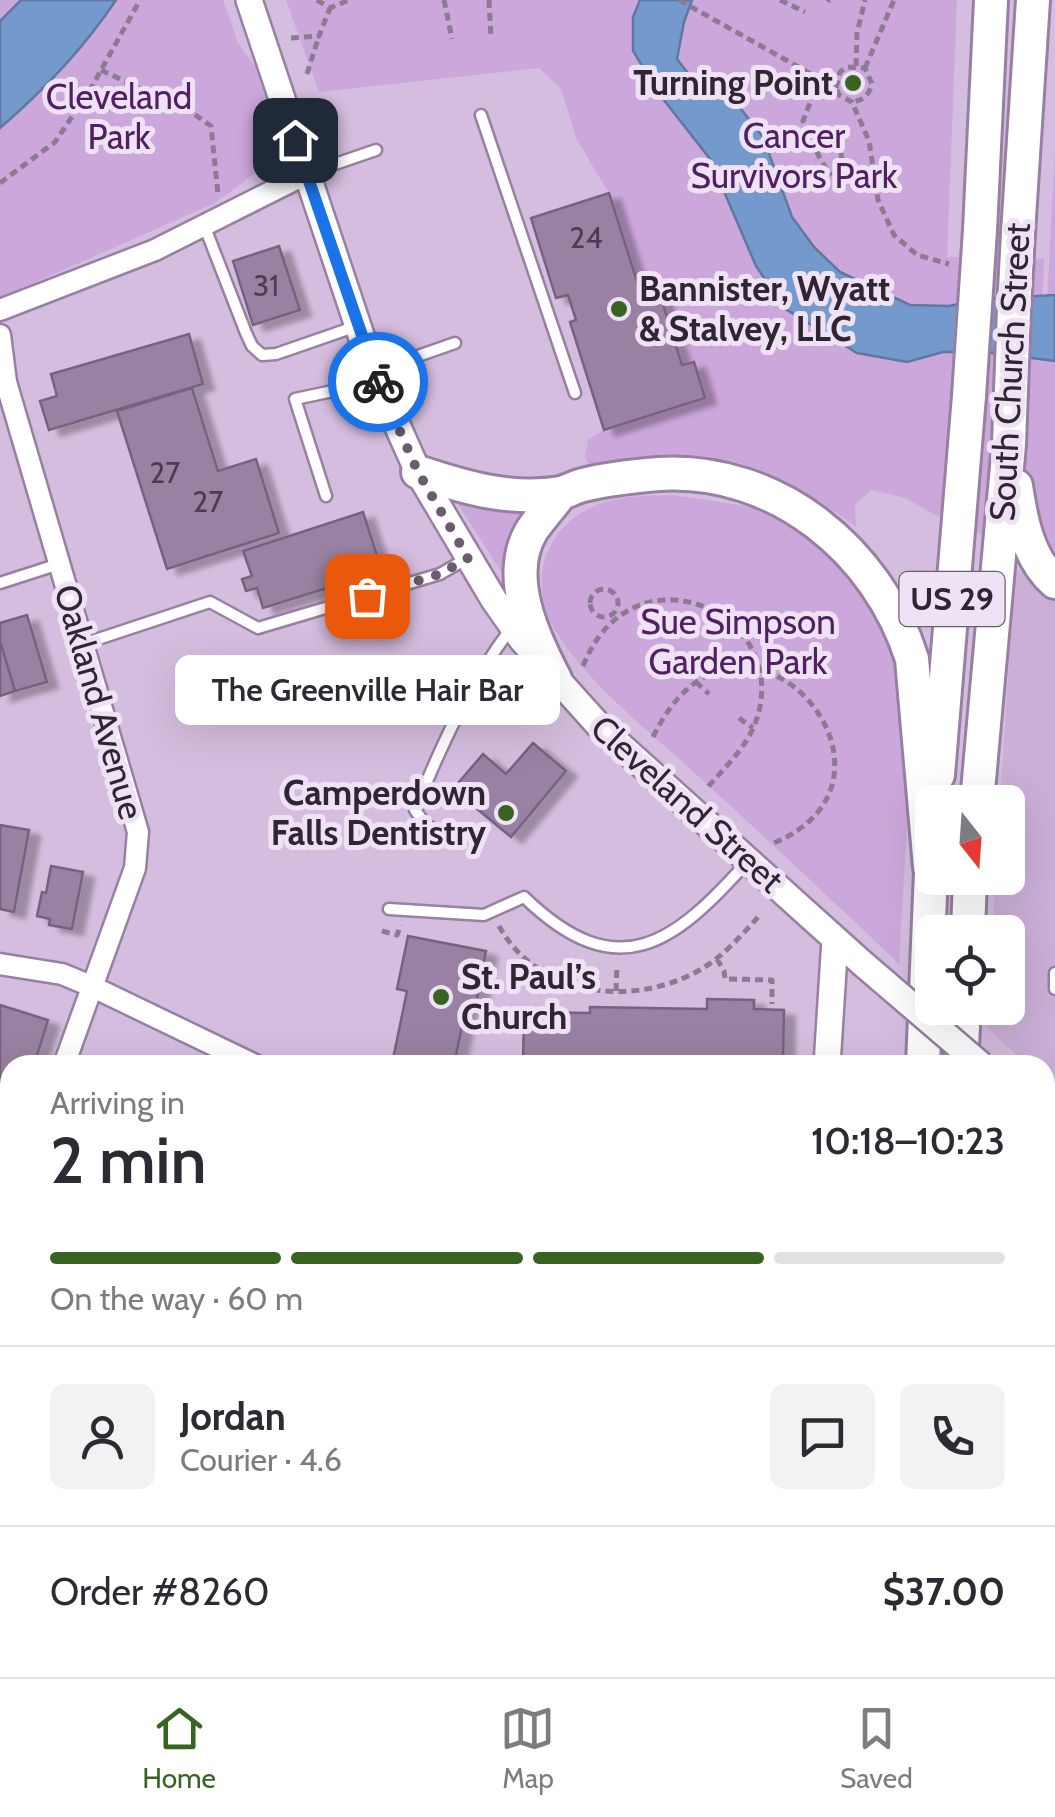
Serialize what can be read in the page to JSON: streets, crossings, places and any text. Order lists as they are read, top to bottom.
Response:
{
  "streets": {
    "main road": ["South Church Street", "US 29"],
    "street": ["Oakland Avenue", "Cleveland Street"]
  },
  "parks": ["Cleveland Park", "Cancer Survivors Park", "Sue Simpson Garden Park"],
  "places": [
    "Turning Point",
    "Bannister, Wyatt & Stalvey, LLC",
    "The Greenville Hair Bar",
    "Camperdown Falls Dentistry",
    "St. Paul’s Church"
  ],
  "house_numbers": [
    "24",
    "31",
    "27",
    "27"
  ],
  "north": "bottom",
  "page": {
    "bubble": "The Greenville Hair Bar",
    "heading": ["2 min", "Arriving in", "10:18–10:23"],
    "panel": [
      "Jordan",
      "Courier · 4.6",
      "Order #8260",
      "$37.00"
    ],
    "bar": "On the way · 60 m",
    "tabs": ["Home", "Map", "Saved"]
  }
}
